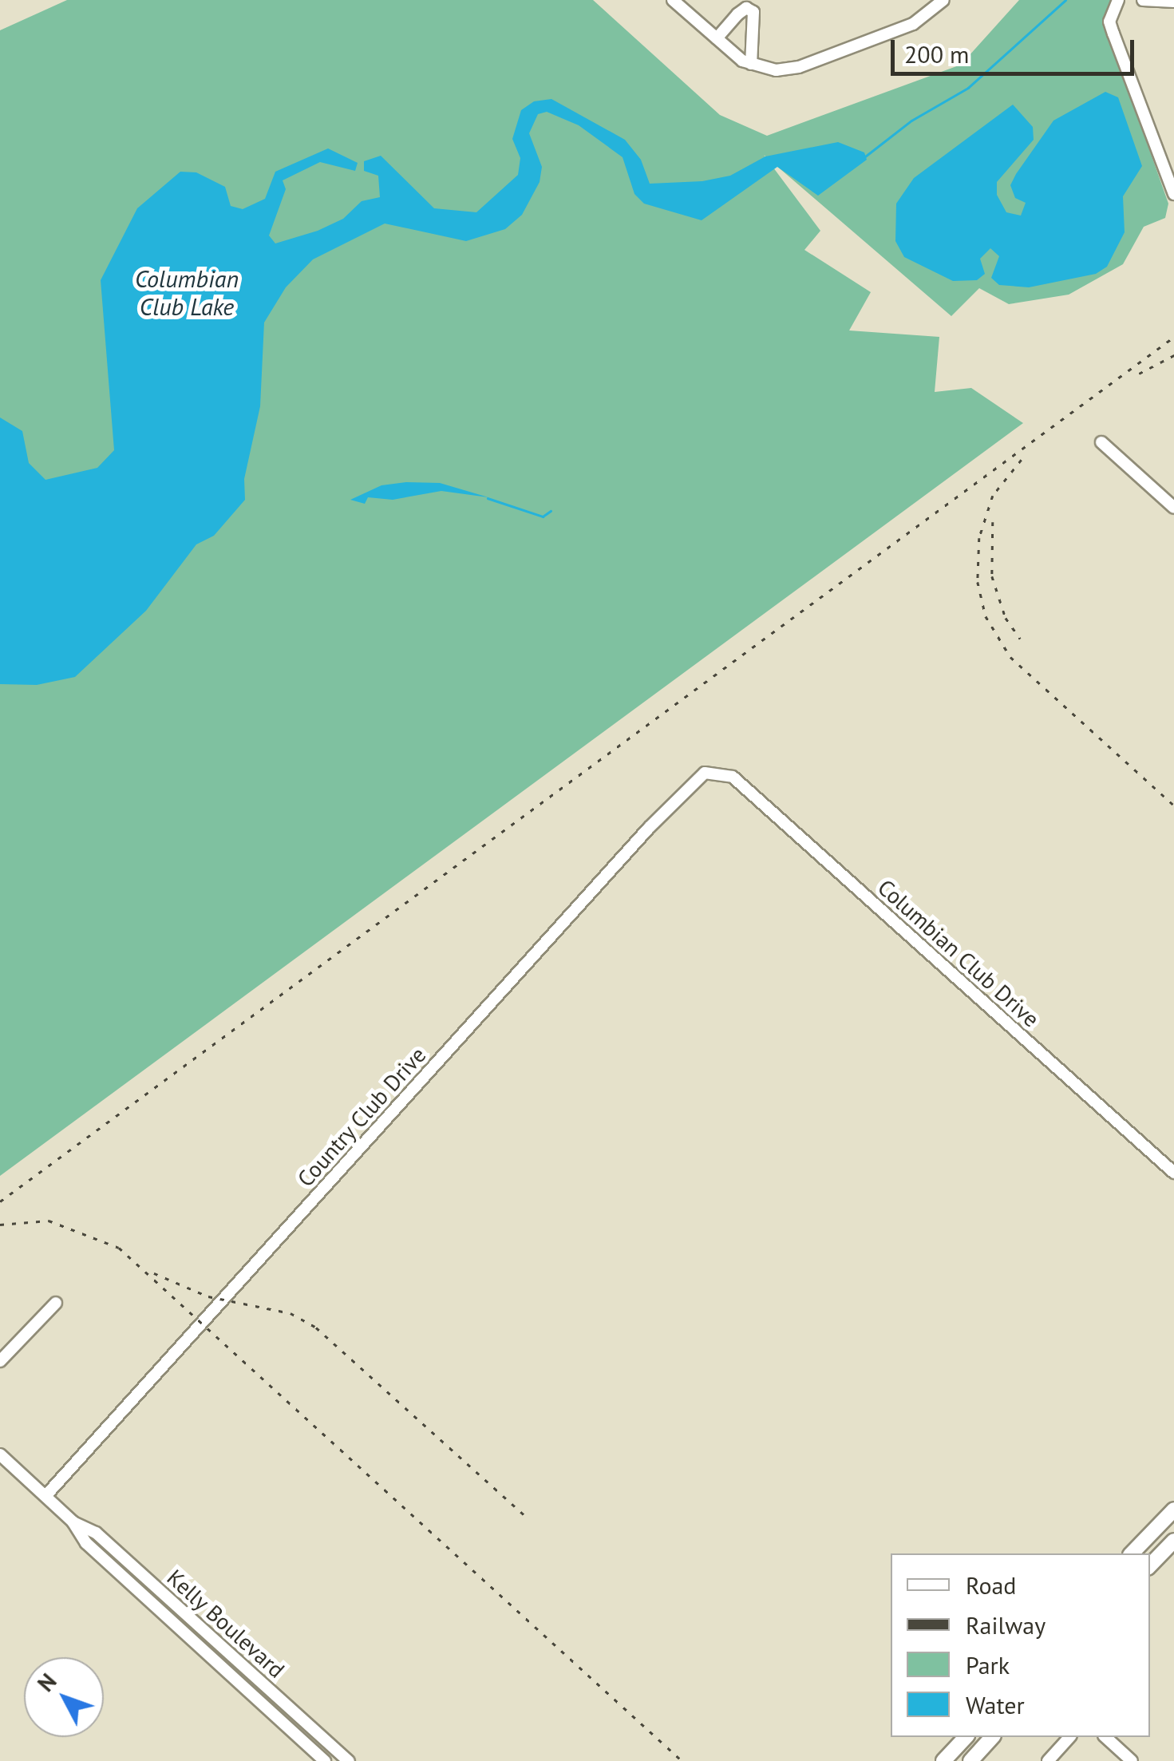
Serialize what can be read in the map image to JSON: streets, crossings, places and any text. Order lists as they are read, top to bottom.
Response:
{
  "streets": {
    "street": ["Columbian Club Drive", "Country Club Drive", "Kelly Boulevard"]
  },
  "crossings": [
    ["Columbian Club Drive", "Country Club Drive"],
    ["Country Club Drive", "Kelly Boulevard"]
  ],
  "water": ["Columbian Club Lake"],
  "legend": [
    "Road",
    "Railway",
    "Park",
    "Water"
  ],
  "scale_bar": "200 m",
  "north": "top left"
}
